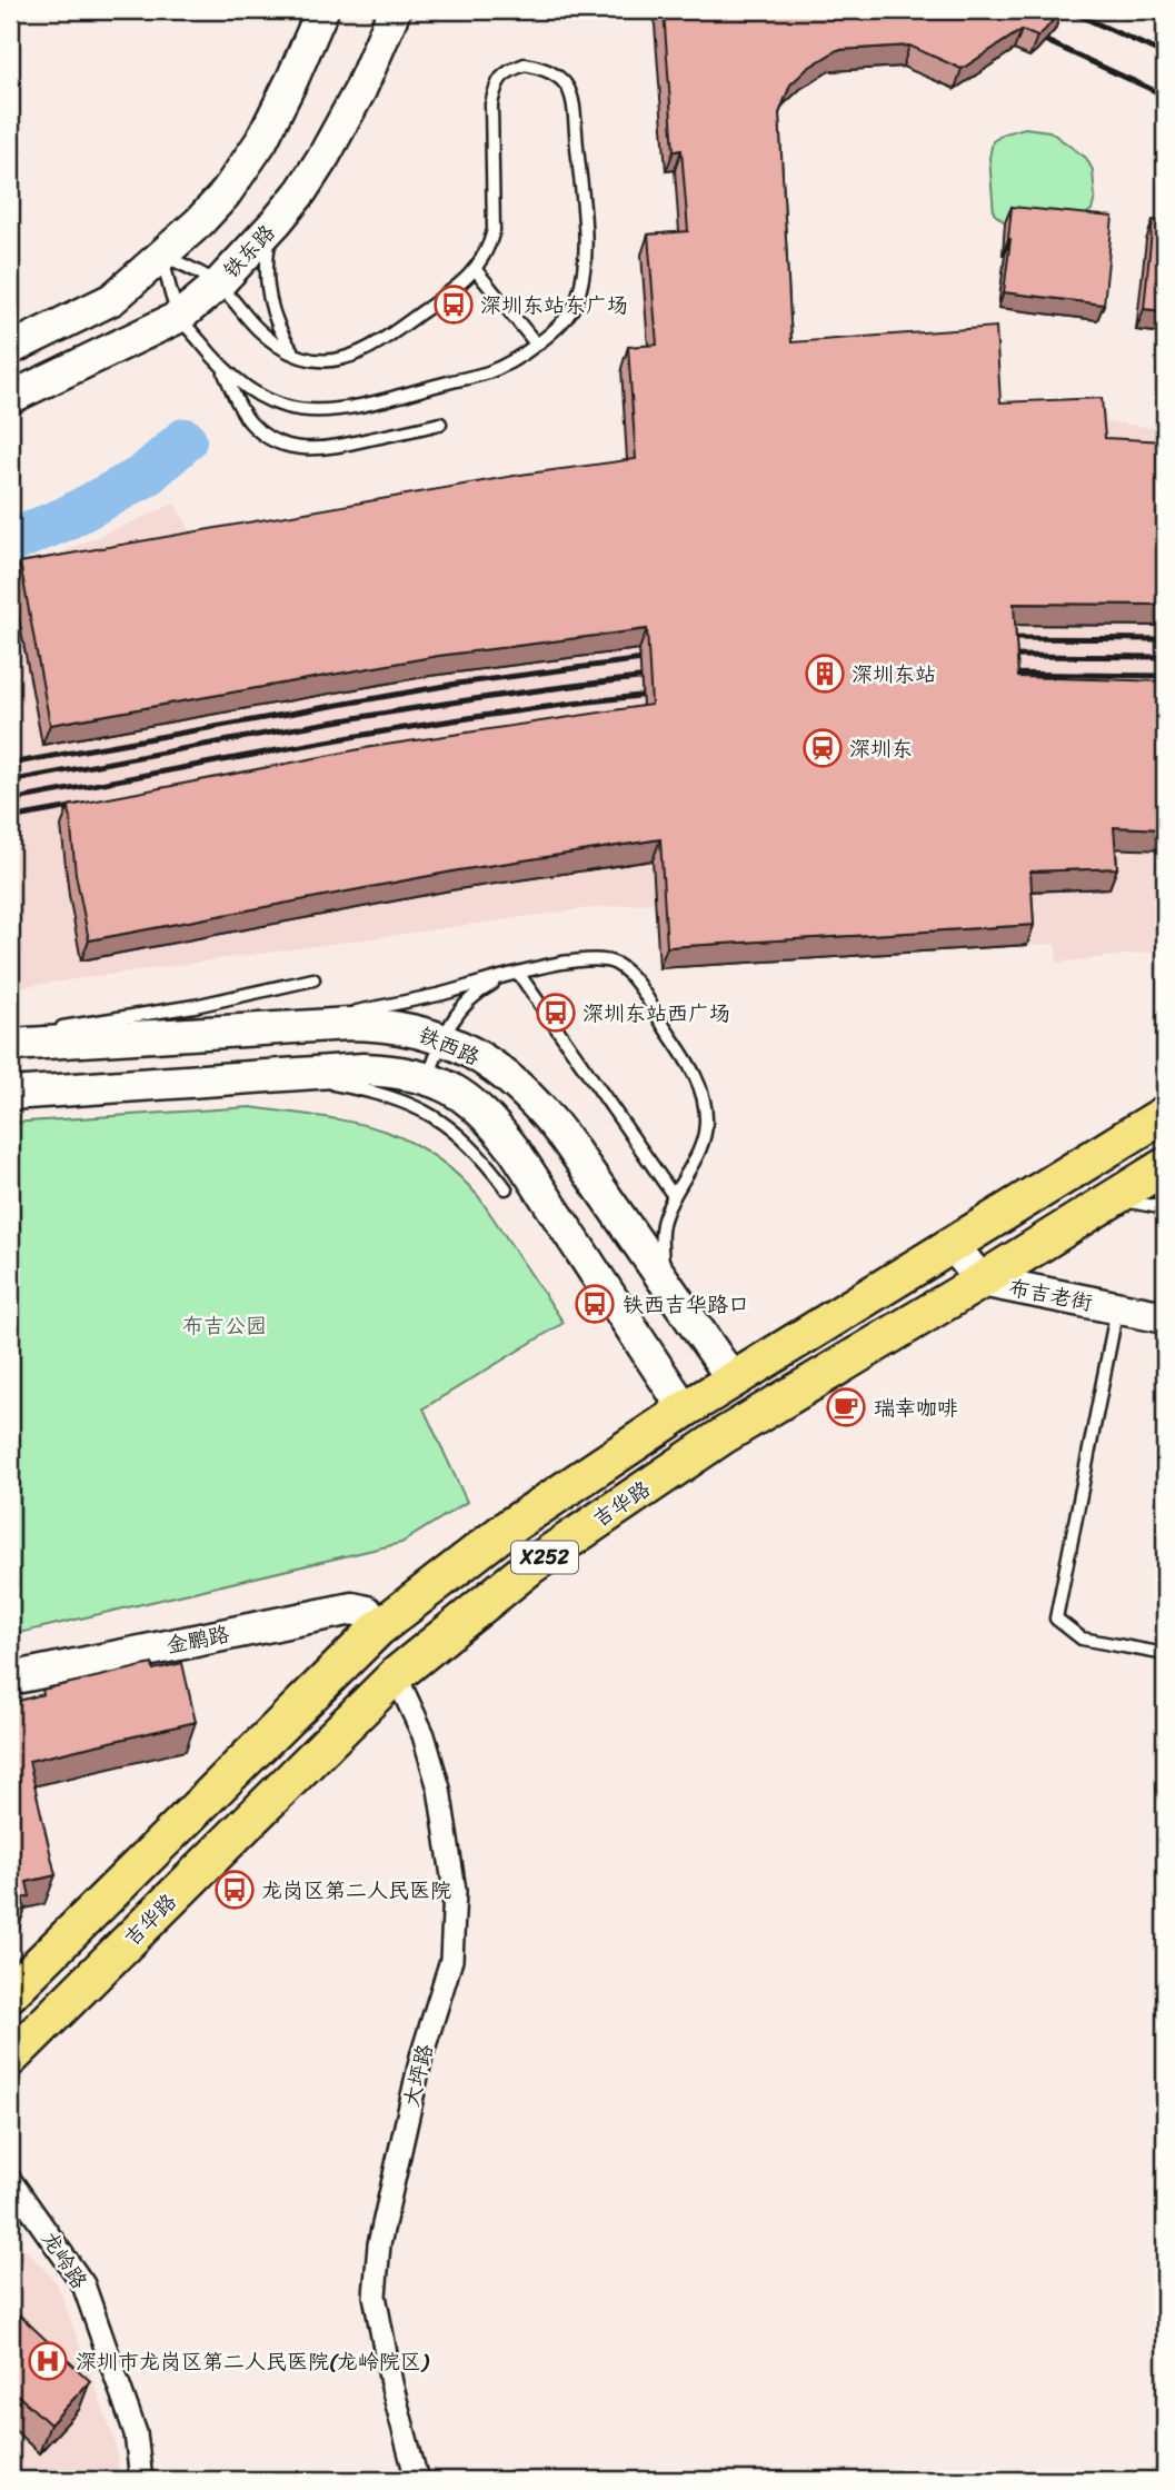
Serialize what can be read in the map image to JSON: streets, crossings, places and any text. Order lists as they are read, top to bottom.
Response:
{
  "streets": {
    "main road": [
      "铁东路",
      "铁西路",
      "布吉老街",
      "吉华路",
      "X252",
      "金鹏路"
    ],
    "street": ["大坪路", "龙岭路"]
  },
  "crossings": [
    ["铁西路", "吉华路"],
    ["布吉老街", "吉华路"],
    ["吉华路", "金鹏路"],
    ["吉华路", "大坪路"]
  ],
  "parks": ["布吉公园"],
  "places": {
    "bus stop": [
      "深圳东站东广场",
      "深圳东站西广场",
      "铁西吉华路口",
      "龙岗区第二人民医院"
    ],
    "building": ["深圳东站"],
    "station": ["深圳东"],
    "cafe": ["瑞幸咖啡"],
    "hospital": ["深圳市龙岗区第二人民医院(龙岭院区)"]
  }
}
